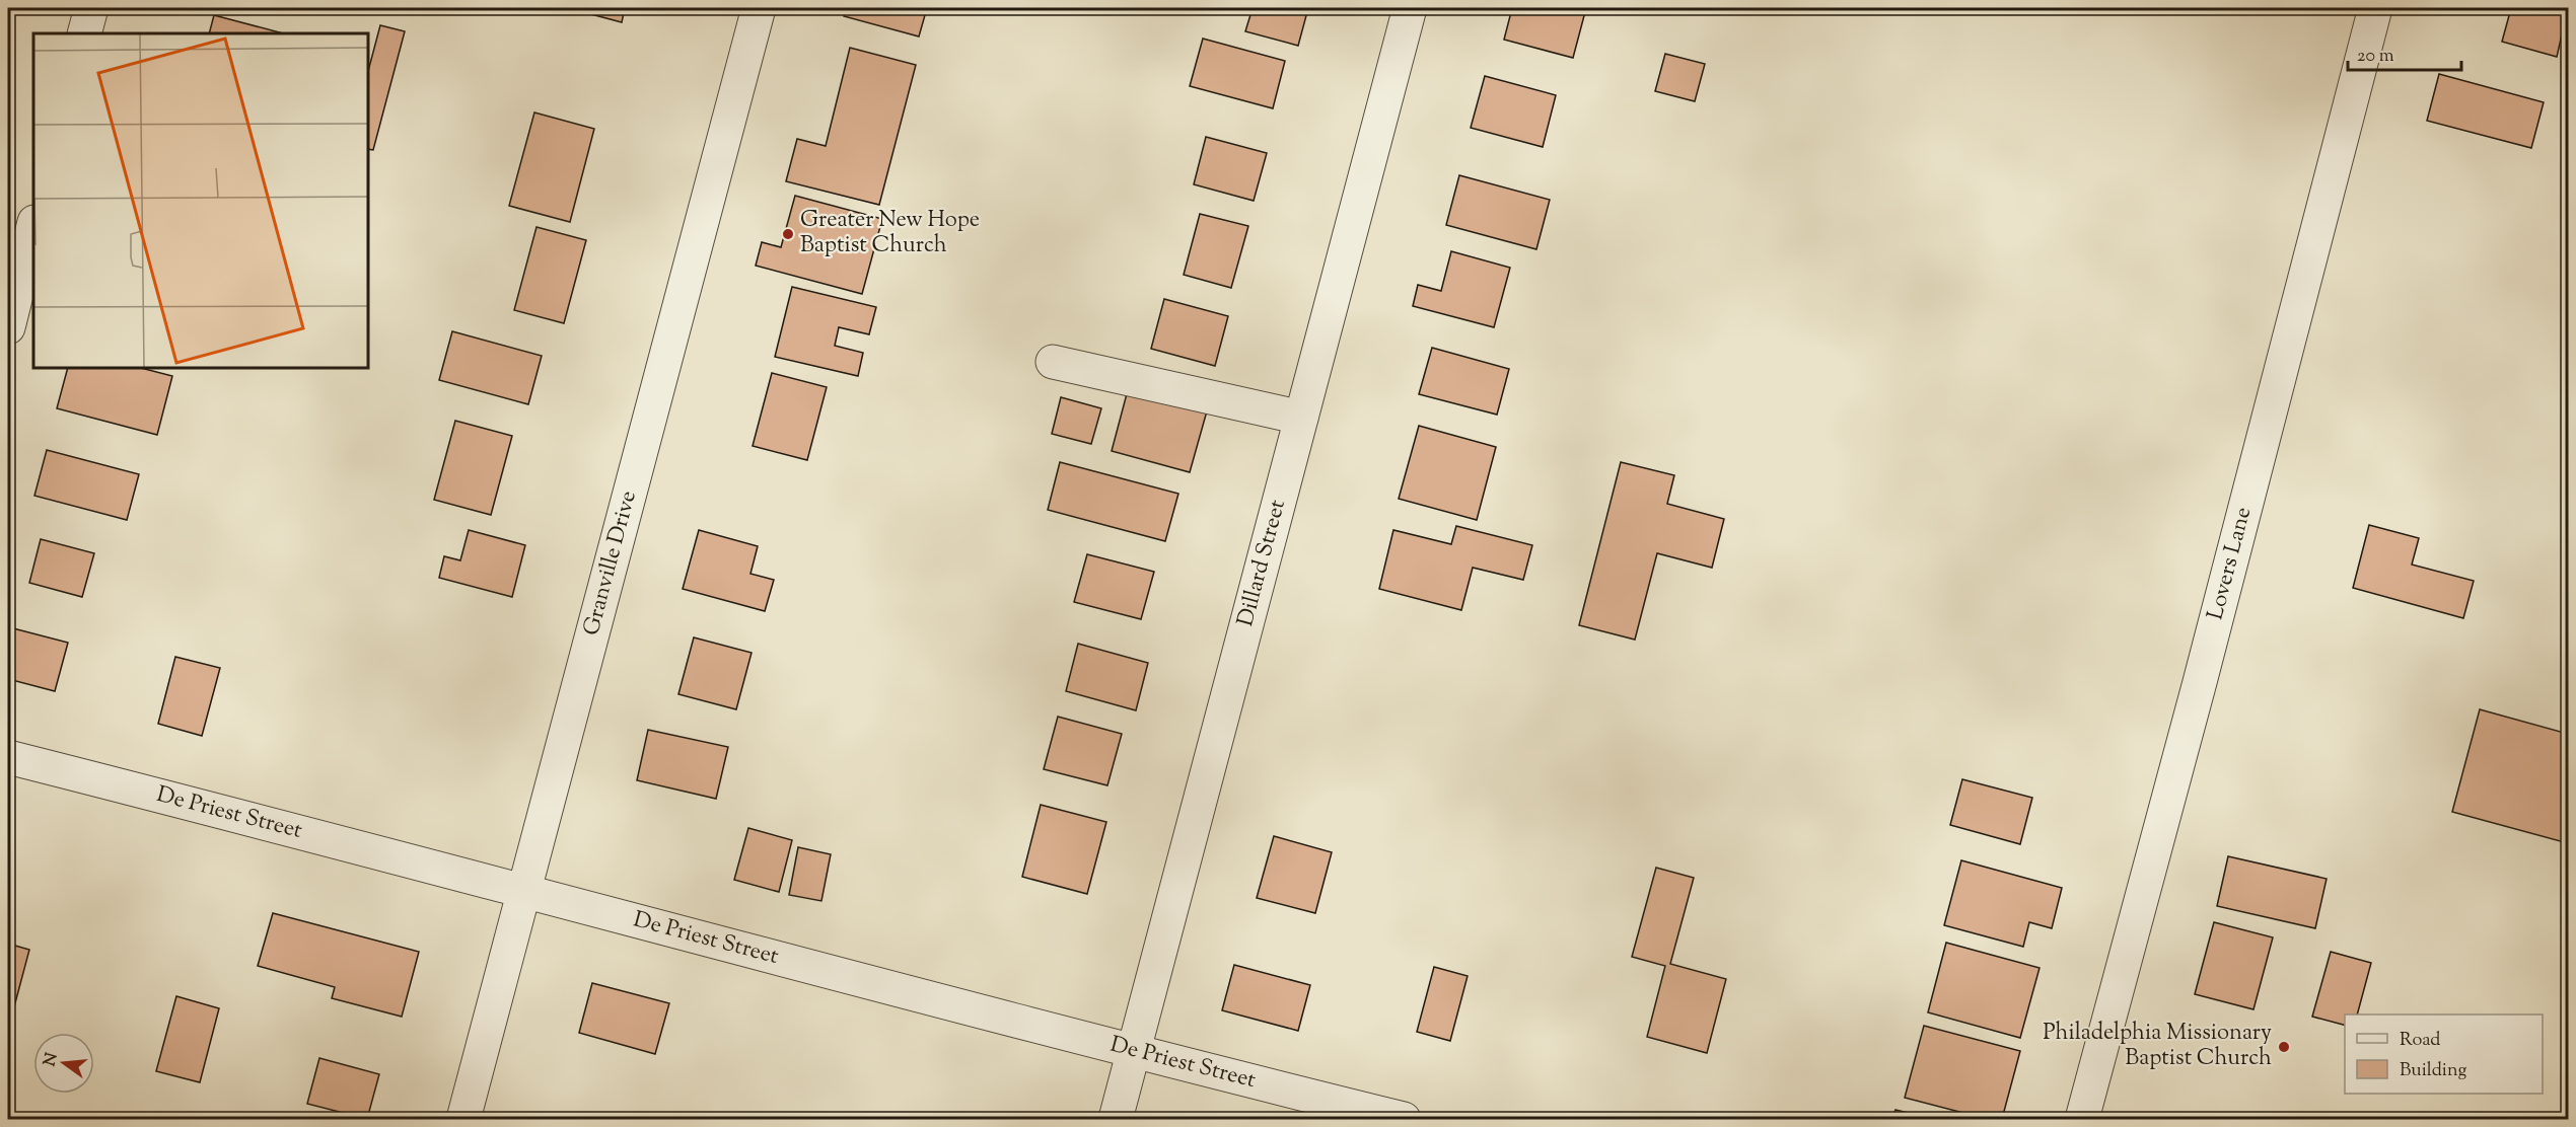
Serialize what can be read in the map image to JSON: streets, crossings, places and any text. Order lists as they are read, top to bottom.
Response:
{
  "streets": {
    "street": [
      "Granville Drive",
      "Dillard Street",
      "Lovers Lane",
      "De Priest Street"
    ]
  },
  "crossings": [
    ["Granville Drive", "De Priest Street"],
    ["Dillard Street", "De Priest Street"]
  ],
  "places": ["Greater New Hope Baptist Church", "Philadelphia Missionary Baptist Church"],
  "legend": ["Road", "Building"],
  "scale_bar": "20 m",
  "north": "left"
}
